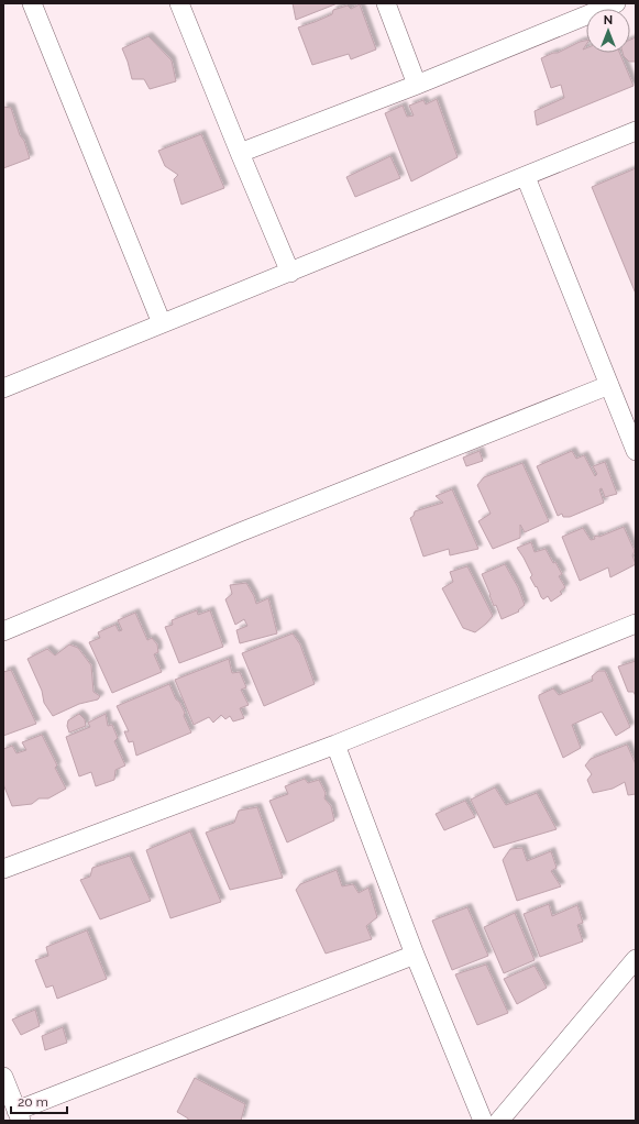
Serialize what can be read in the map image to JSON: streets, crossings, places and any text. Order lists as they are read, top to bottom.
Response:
{
  "scale_bar": "20 m",
  "north": "top"
}
